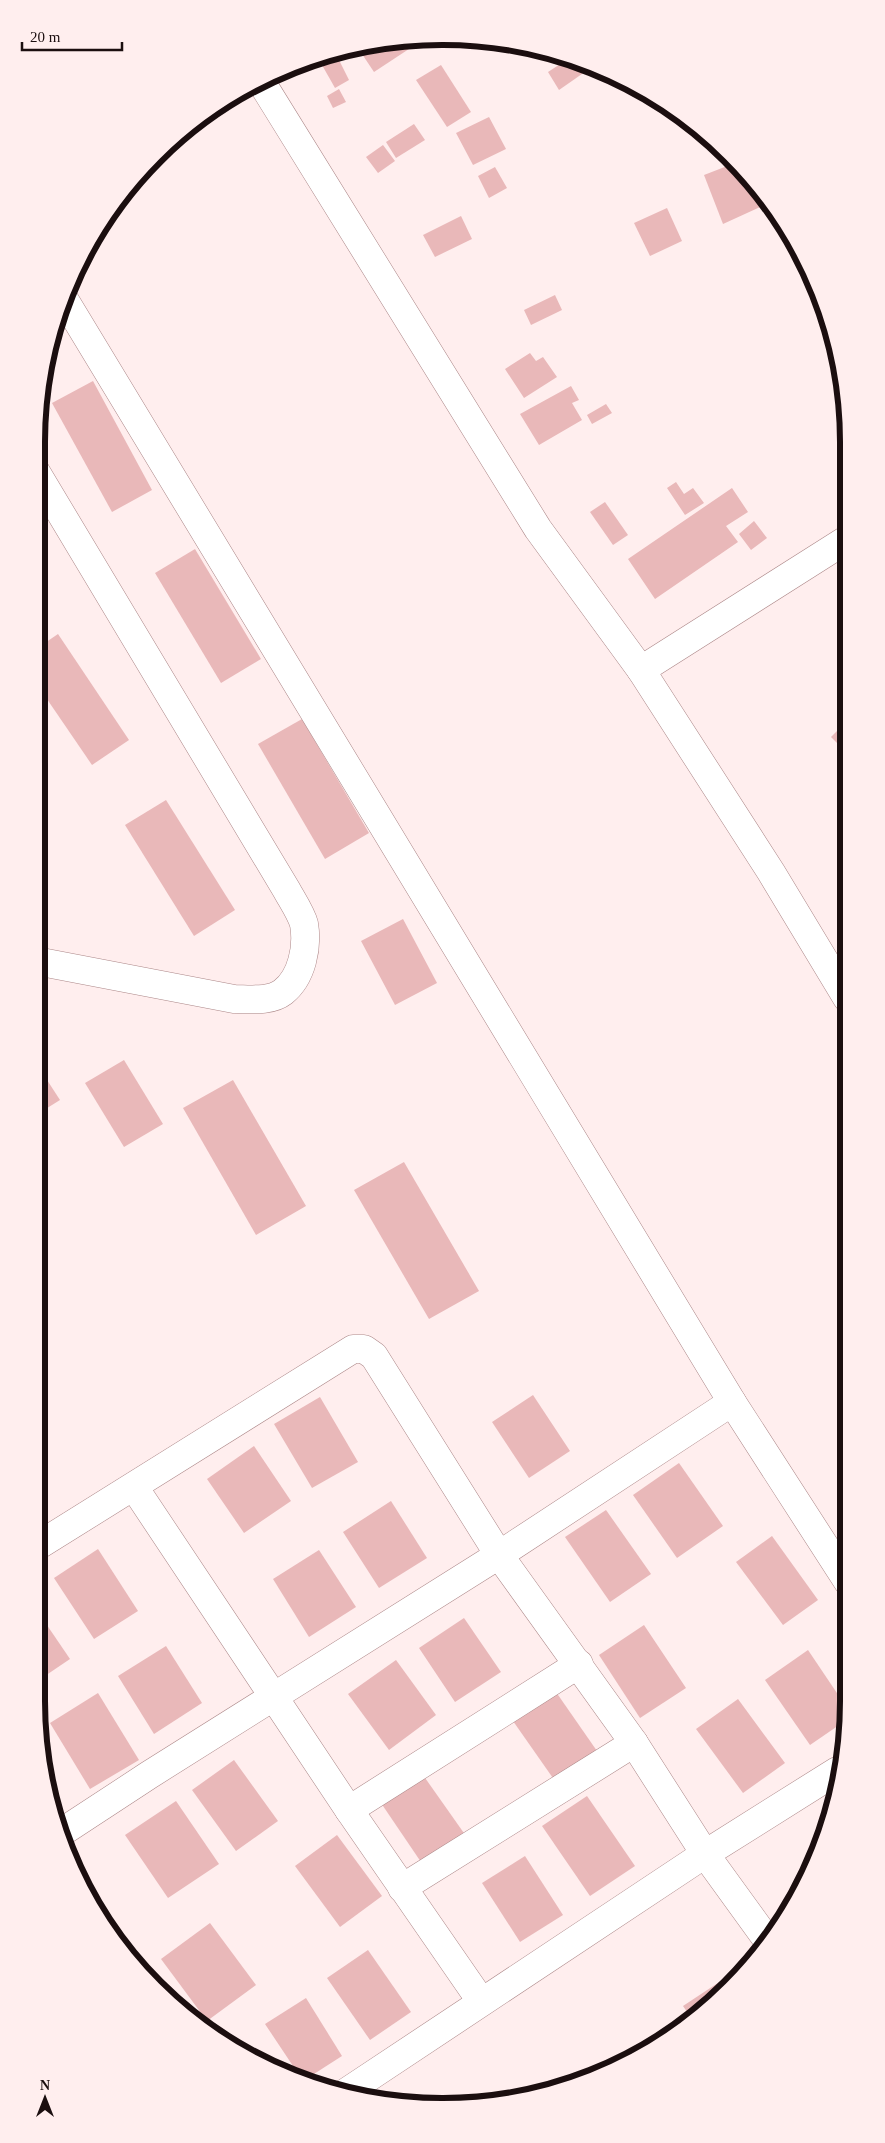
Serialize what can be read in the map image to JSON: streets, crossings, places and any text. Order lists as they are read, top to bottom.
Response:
{
  "scale_bar": "20 m",
  "north": "top"
}
